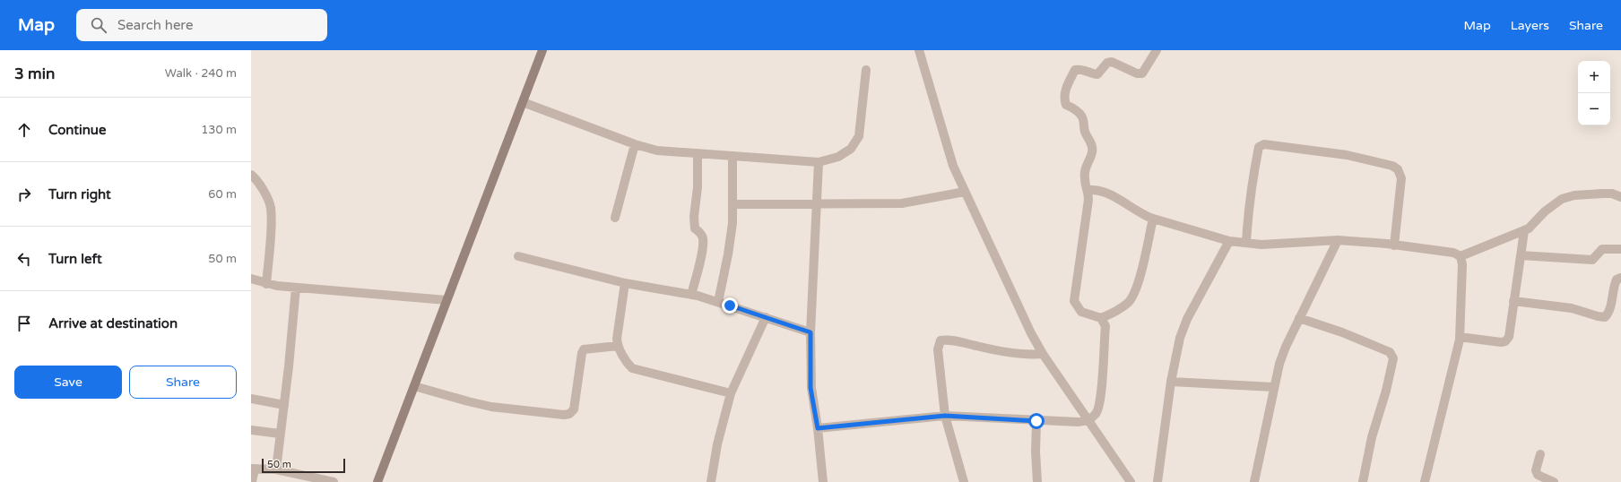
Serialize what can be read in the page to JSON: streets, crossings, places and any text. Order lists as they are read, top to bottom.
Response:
{
  "scale_bar": "50 m",
  "page": {
    "header": "Map",
    "search": "Search here",
    "nav": ["Map", "Layers", "Share"],
    "heading": ["3 min", "Walk · 240 m"],
    "map_buttons": ["+", "−"],
    "list": [
      ["Continue", "130 m"],
      ["Turn right", "60 m"],
      ["Turn left", "50 m"],
      "Arrive at destination"
    ],
    "buttons": ["Save", "Share"],
    "scale": "50 m"
  }
}
